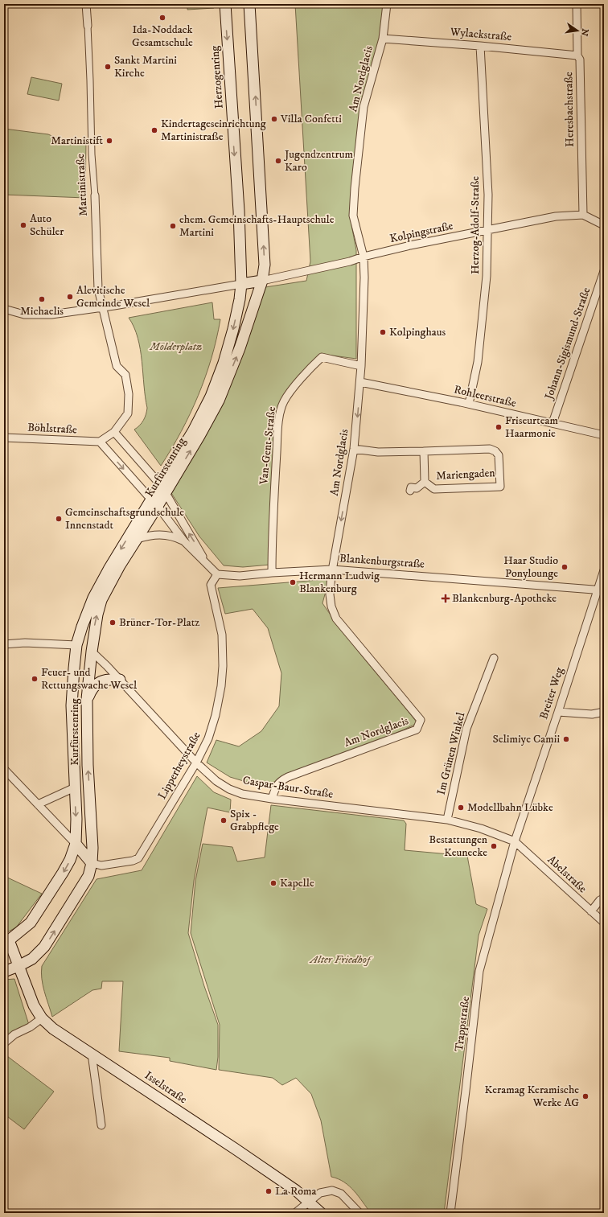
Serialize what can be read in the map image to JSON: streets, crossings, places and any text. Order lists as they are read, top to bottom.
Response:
{
  "streets": {
    "main road": ["Herzogenring", "Kurfürstenring", "Isselstraße"],
    "street": [
      "Wylackstraße",
      "Am Nordglacis",
      "Heresbachstraße",
      "Martinistraße",
      "Herzog-Adolf-Straße",
      "Kolpingstraße",
      "Johann-Sigismund-Straße",
      "Rohleerstraße",
      "Böhlstraße",
      "Van-Gent-Straße",
      "Mariengaden",
      "Blankenburgstraße",
      "Breiter Weg",
      "Im Grünen Winkel",
      "Lipperheystraße",
      "Caspar-Baur-Straße",
      "Abelstraße",
      "Trappstraße"
    ]
  },
  "crossings": [
    ["Wylackstraße", "Am Nordglacis"],
    ["Wylackstraße", "Heresbachstraße"],
    ["Wylackstraße", "Herzog-Adolf-Straße"],
    ["Herzogenring", "Kurfürstenring"],
    ["Am Nordglacis", "Kolpingstraße"],
    ["Am Nordglacis", "Rohleerstraße"],
    ["Am Nordglacis", "Van-Gent-Straße"],
    ["Am Nordglacis", "Mariengaden"],
    ["Am Nordglacis", "Blankenburgstraße"],
    ["Am Nordglacis", "Caspar-Baur-Straße"],
    ["Heresbachstraße", "Kolpingstraße"],
    ["Herzog-Adolf-Straße", "Kolpingstraße"],
    ["Herzog-Adolf-Straße", "Rohleerstraße"],
    ["Kolpingstraße", "Kurfürstenring"],
    ["Johann-Sigismund-Straße", "Rohleerstraße"],
    ["Van-Gent-Straße", "Blankenburgstraße"],
    ["Kurfürstenring", "Lipperheystraße"],
    ["Kurfürstenring", "Caspar-Baur-Straße"],
    ["Kurfürstenring", "Isselstraße"],
    ["Blankenburgstraße", "Breiter Weg"],
    ["Blankenburgstraße", "Lipperheystraße"],
    ["Breiter Weg", "Caspar-Baur-Straße"],
    ["Breiter Weg", "Abelstraße"],
    ["Breiter Weg", "Trappstraße"],
    ["Im Grünen Winkel", "Caspar-Baur-Straße"],
    ["Lipperheystraße", "Caspar-Baur-Straße"],
    ["Caspar-Baur-Straße", "Abelstraße"],
    ["Caspar-Baur-Straße", "Trappstraße"],
    ["Abelstraße", "Trappstraße"]
  ],
  "parks": ["Mölderplatz", "Alter Friedhof"],
  "places": {
    "other": [
      "Ida-Noddack Gesamtschule",
      "Sankt Martini Kirche",
      "Villa Confetti",
      "Kindertageseinrichtung Martinistraße",
      "Martinistift",
      "Jugendzentrum Karo",
      "Auto Schüler",
      "ehem. Gemeinschafts-Hauptschule Martini",
      "Alevitische Gemeinde Wesel",
      "Michaelis",
      "Kolpinghaus",
      "Friseurteam Haarmonie",
      "Gemeinschaftsgrundschule Innenstadt",
      "Haar Studio Ponylounge",
      "Hermann Ludwig Blankenburg",
      "Brüner-Tor-Platz",
      "Feuer- und Rettungswache Wesel",
      "Selimiye Camii",
      "Modellbahn Lübke",
      "Spix - Grabpflege",
      "Bestattungen Keunecke",
      "Kapelle",
      "Keramag Keramische Werke AG",
      "La Roma"
    ],
    "health": ["Blankenburg-Apotheke"]
  },
  "north": "right"
}
